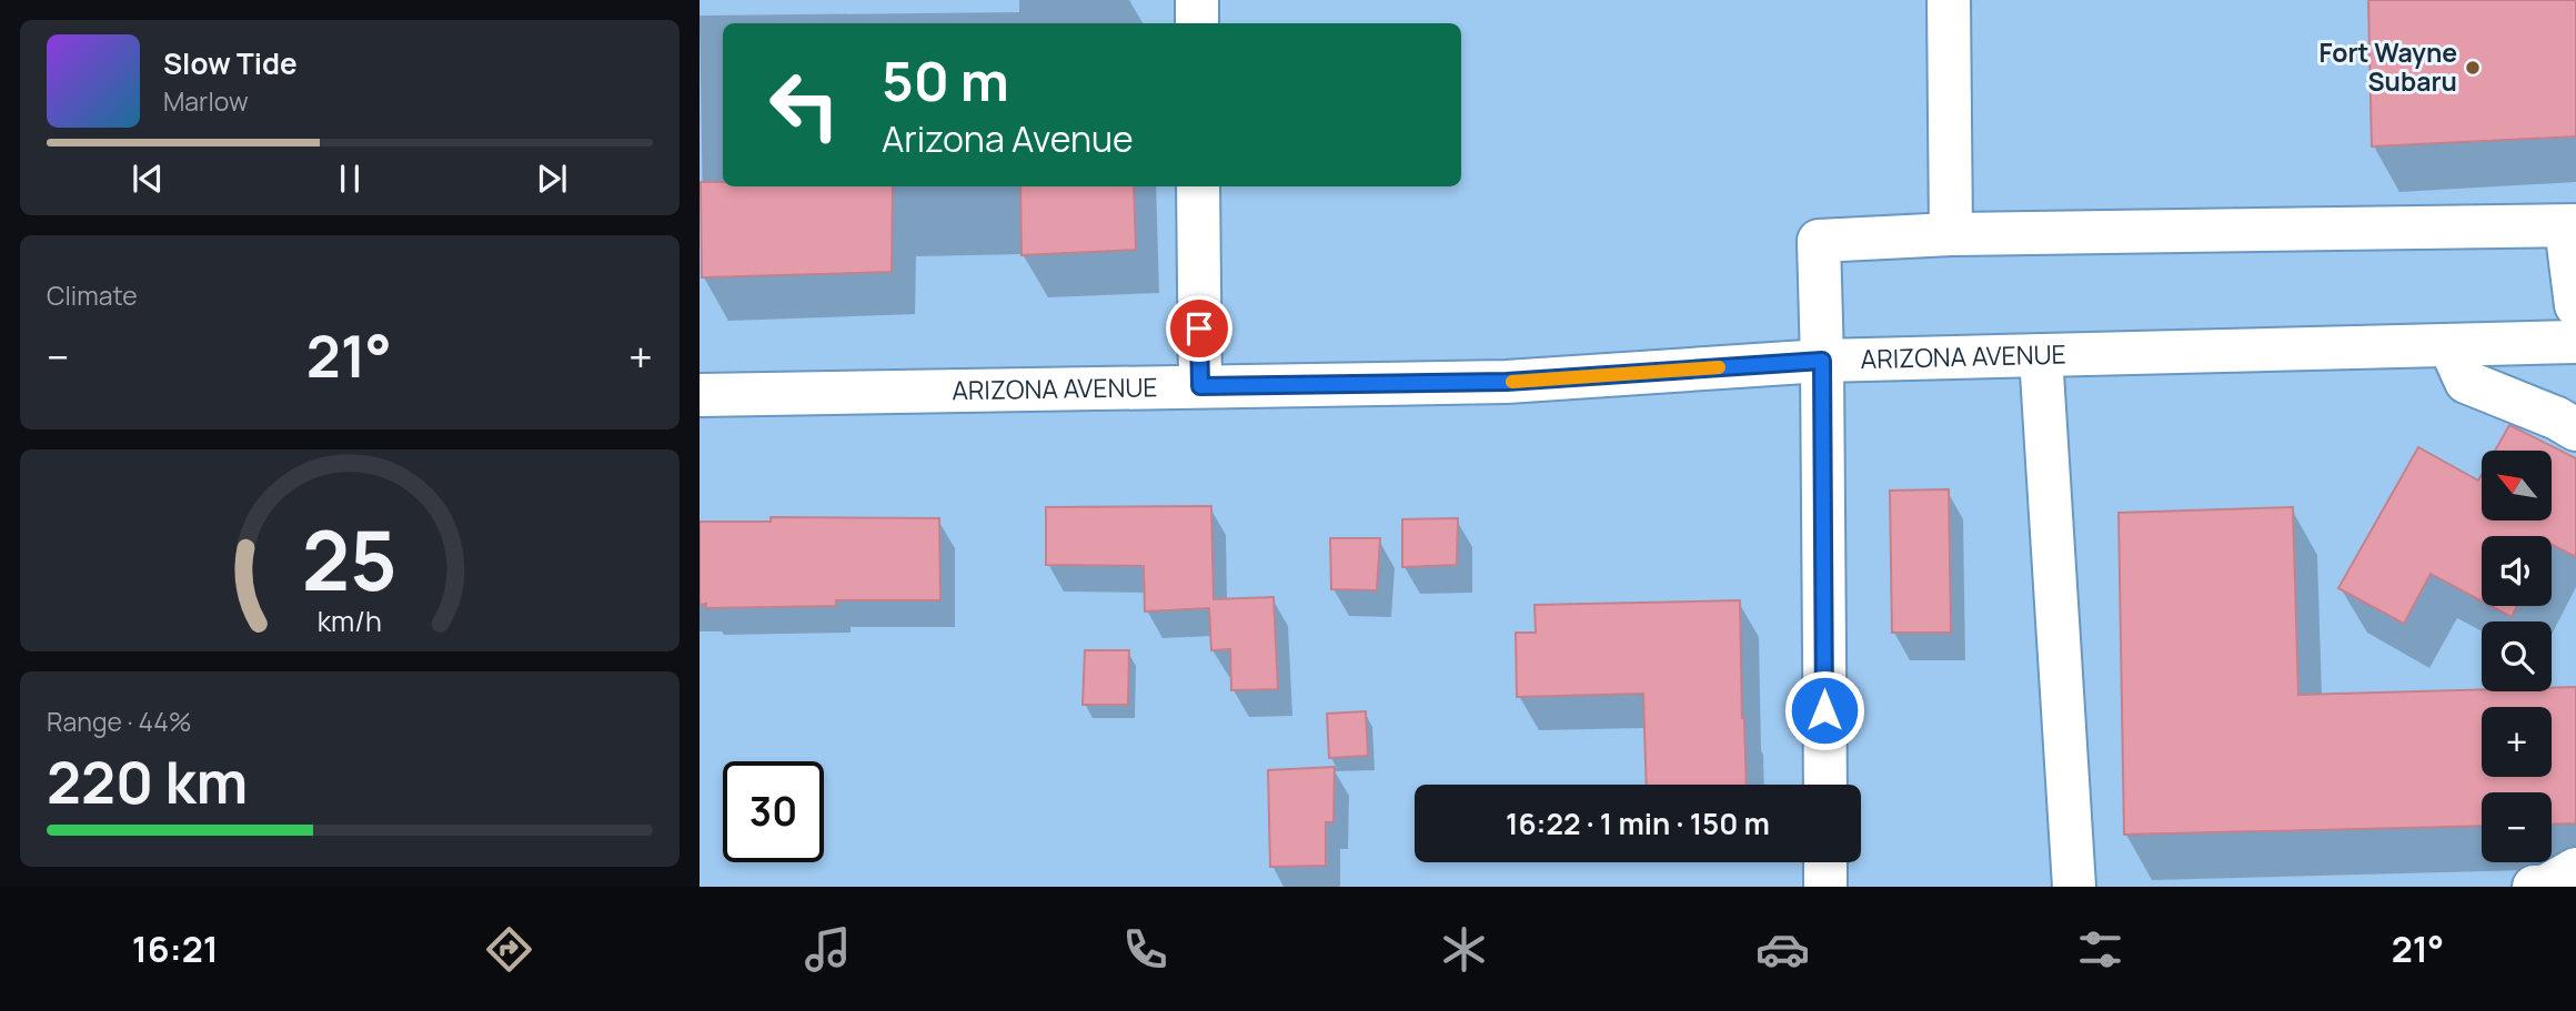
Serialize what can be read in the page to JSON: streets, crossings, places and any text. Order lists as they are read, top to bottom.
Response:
{
  "streets": {
    "street": ["ARIZONA AVENUE"]
  },
  "places": ["Fort Wayne Subaru"],
  "north": "top left",
  "page": {
    "turn": ["50 m", "Arizona Avenue"],
    "song": ["Slow Tide", "Marlow"],
    "tile": [
      "Climate",
      ["Range · 44%", "220 km"]
    ],
    "heat": ["−", "21°", "+"],
    "map_buttons": ["+", "−"],
    "limit": "30",
    "trip": "16:22 · 1 min · 150 m",
    "tabs": ["16:21", "21°"],
    "gauge": ["25", "km/h"]
  }
}
